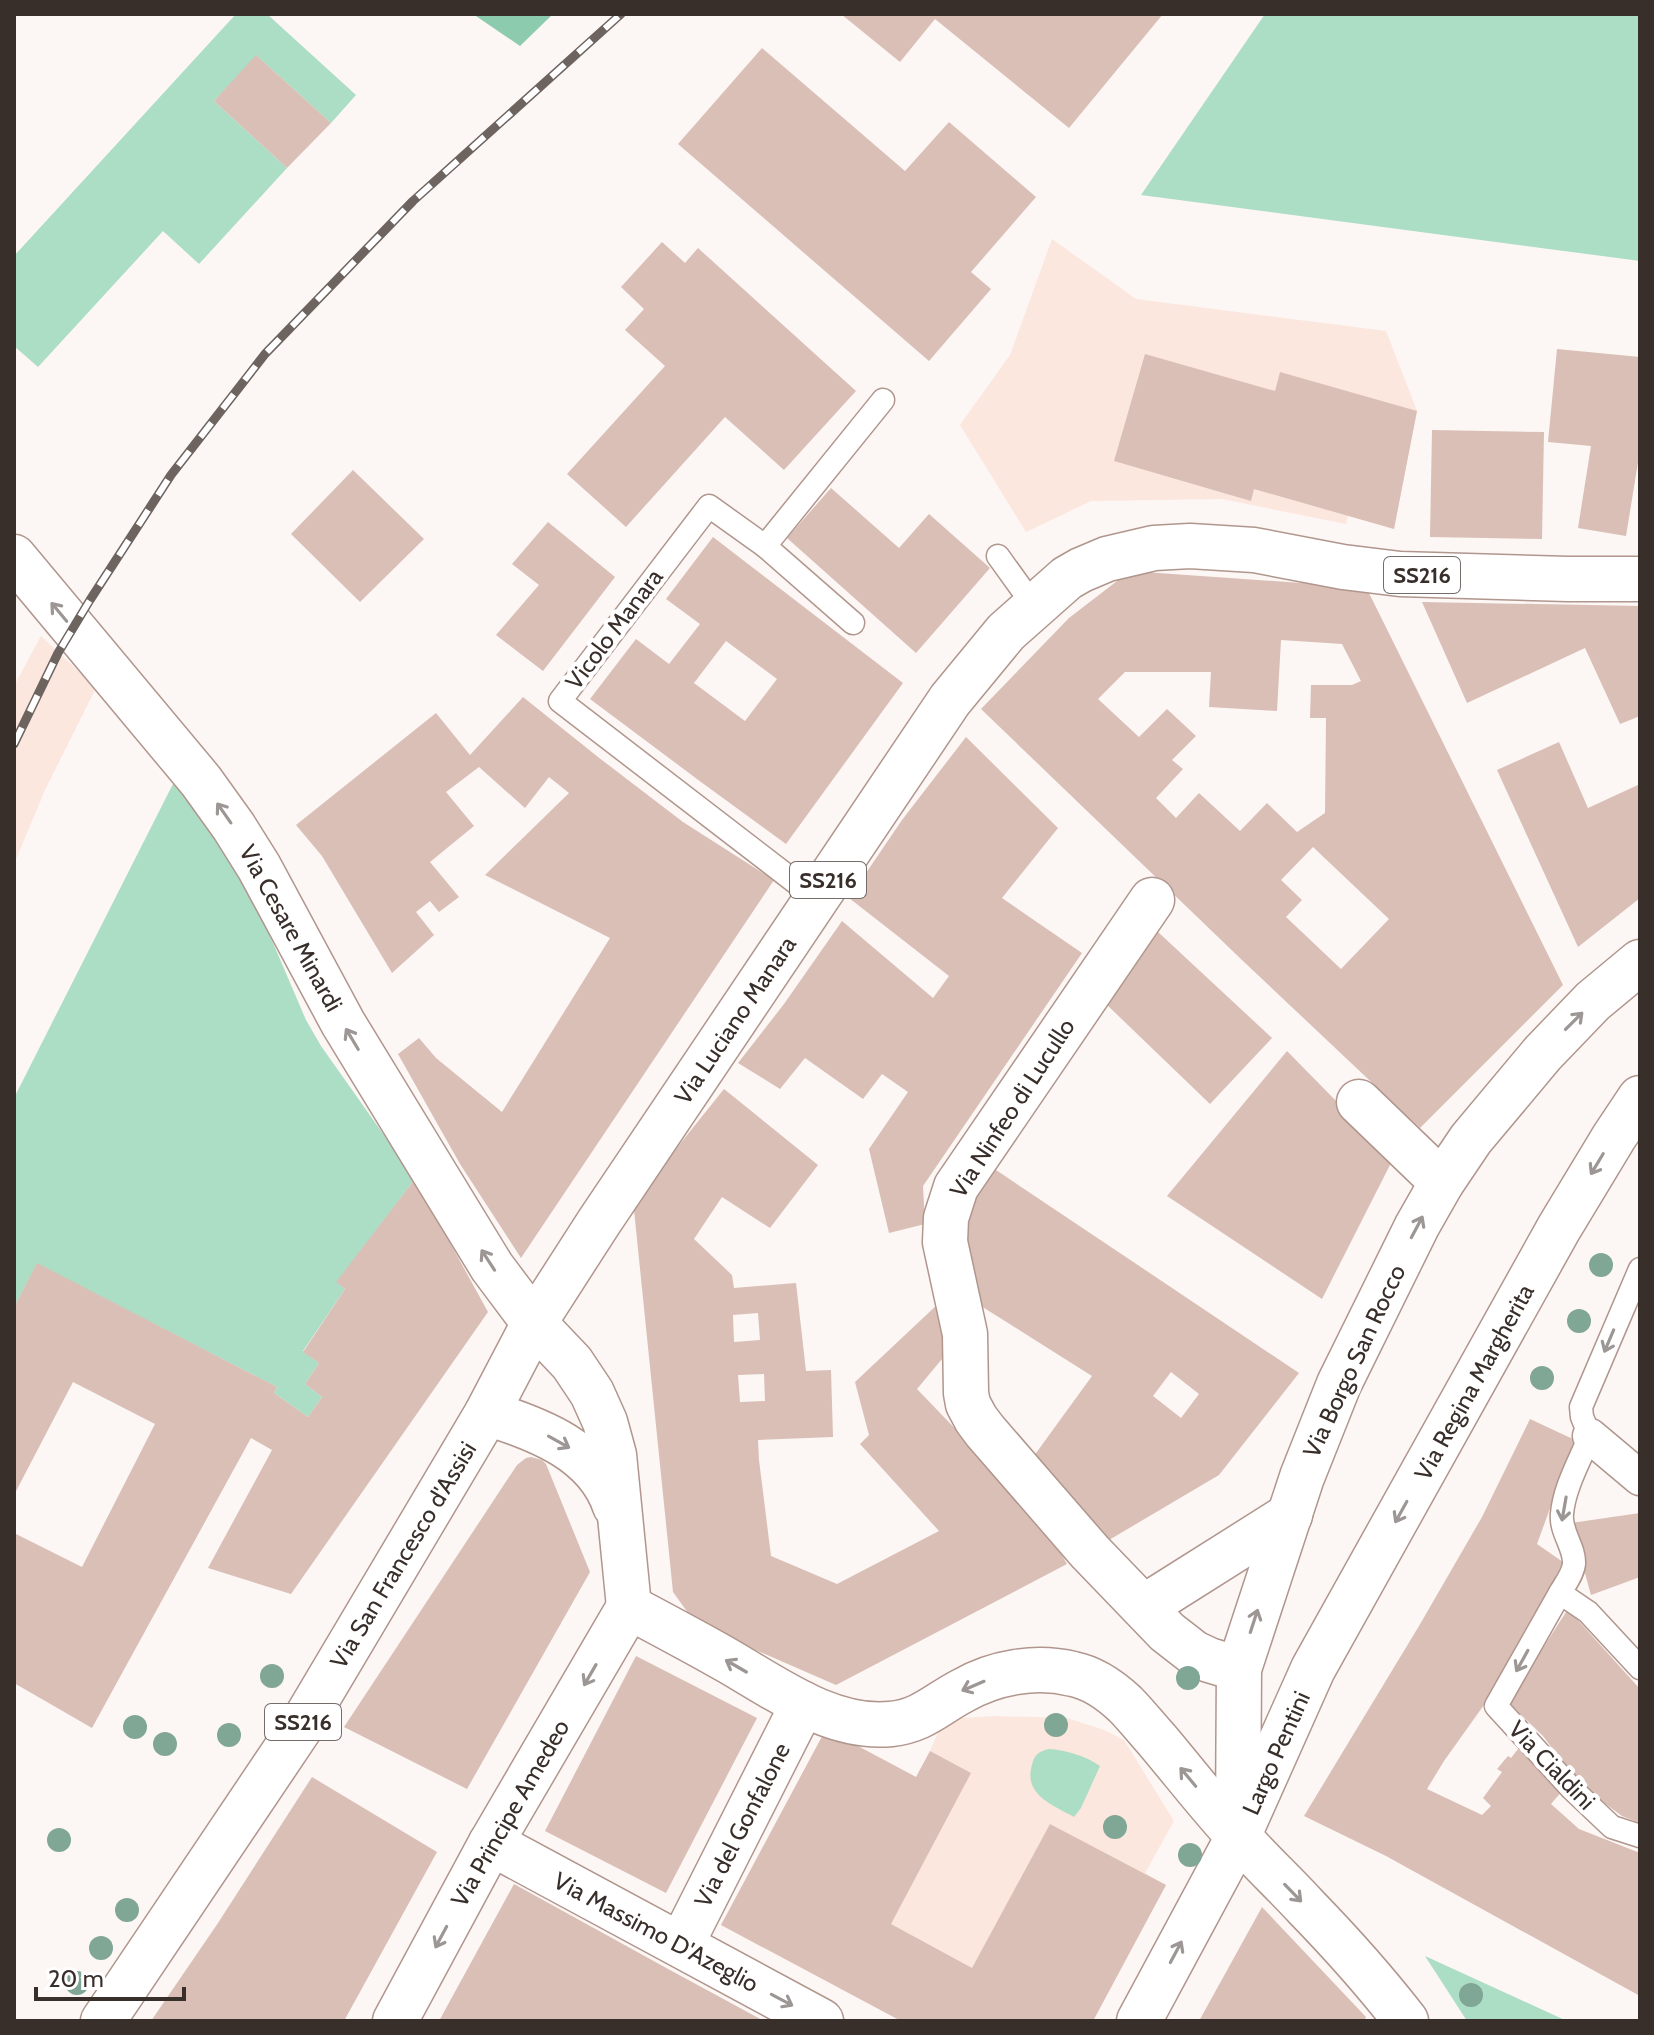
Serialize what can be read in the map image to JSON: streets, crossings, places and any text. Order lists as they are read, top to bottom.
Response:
{
  "streets": {
    "street": [
      "SS216",
      "Via Cesare Minardi",
      "Via Luciano Manara",
      "Via Ninfeo di Lucullo",
      "Via Borgo San Rocco",
      "Via Regina Margherita",
      "Via San Francesco d'Assisi",
      "Largo Pentini",
      "Via Principe Amedeo",
      "Via del Gonfalone",
      "Via Massimo D'Azeglio"
    ],
    "lane": ["Vicolo Manara", "Via Cialdini"]
  },
  "crossings": [
    ["Vicolo Manara", "Via Luciano Manara"],
    ["Via Cesare Minardi", "Via Luciano Manara"],
    ["Via Cesare Minardi", "Via San Francesco d'Assisi"],
    ["Via Luciano Manara", "Via San Francesco d'Assisi"],
    ["Via Ninfeo di Lucullo", "Via Borgo San Rocco"],
    ["Via Borgo San Rocco", "Largo Pentini"],
    ["Via Regina Margherita", "Largo Pentini"],
    ["Via Principe Amedeo", "Via Massimo D'Azeglio"],
    ["Via del Gonfalone", "Via Massimo D'Azeglio"]
  ],
  "one_way": [
    "Via Cesare Minardi",
    "Via Borgo San Rocco",
    "Via Regina Margherita",
    "Largo Pentini",
    "Via Principe Amedeo",
    "Via Massimo D'Azeglio"
  ],
  "scale_bar": "20 m"
}
